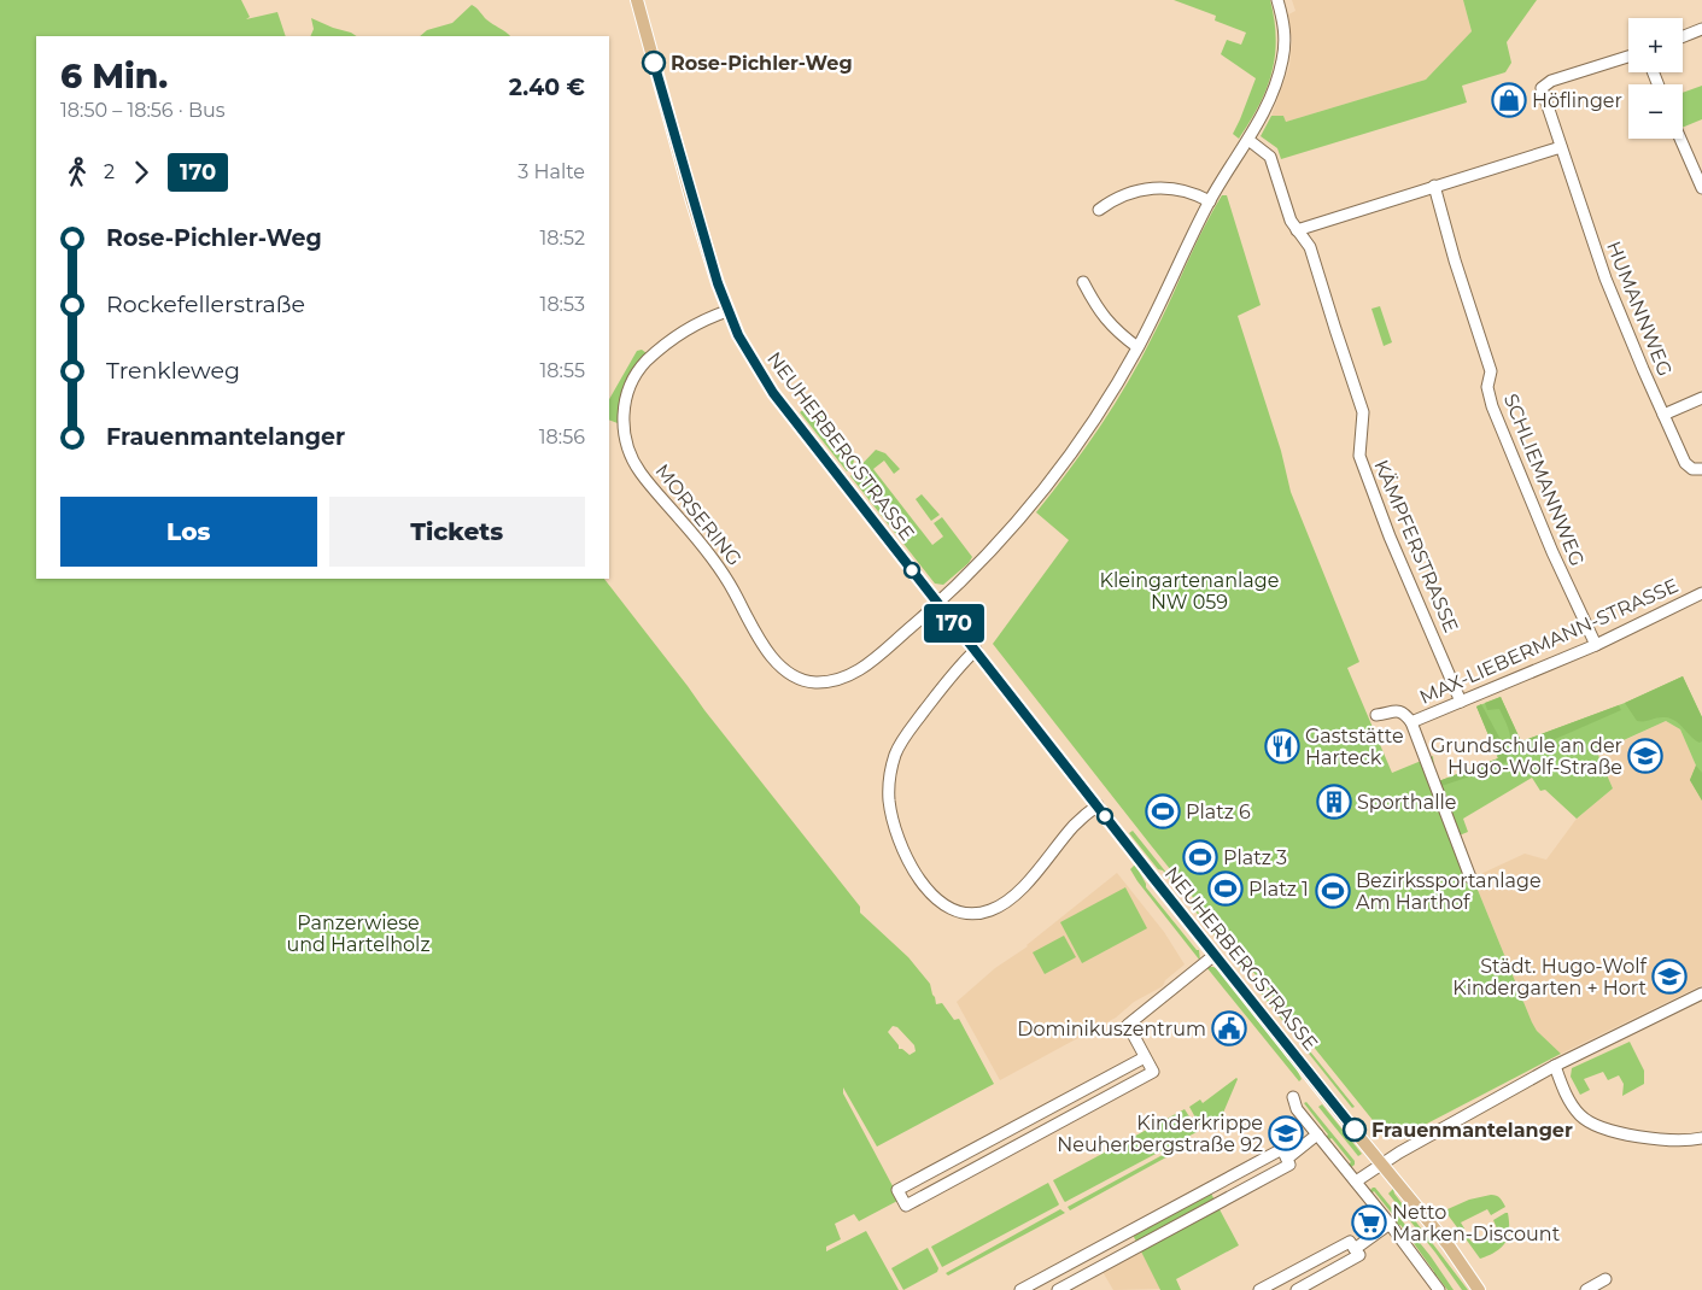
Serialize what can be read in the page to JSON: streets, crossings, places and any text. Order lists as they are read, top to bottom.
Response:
{
  "streets": {
    "main road": ["NEUHERBERGSTRASSE"],
    "street": [
      "HUMANNWEG",
      "SCHLIEMANNWEG",
      "MORSERING",
      "KÄMPFERSTRASSE",
      "MAX-LIEBERMANN-STRASSE"
    ]
  },
  "crossings": [
    ["NEUHERBERGSTRASSE", "MORSERING"],
    ["SCHLIEMANNWEG", "MAX-LIEBERMANN-STRASSE"],
    ["MORSERING", "KÄMPFERSTRASSE"],
    ["KÄMPFERSTRASSE", "MAX-LIEBERMANN-STRASSE"]
  ],
  "parks": ["Kleingartenanlage NW 059", "Panzerwiese und Hartelholz"],
  "places": {
    "other": ["Rose-Pichler-Weg", "Frauenmantelanger"],
    "shop": ["Höflinger"],
    "restaurant": ["Gaststätte Harteck"],
    "school or university": ["Grundschule an der Hugo-Wolf-Straße", "Städt. Hugo-Wolf Kindergarten + Hort", "Kinderkrippe Neuherbergstraße 92"],
    "building": ["Sporthalle"],
    "sports": [
      "Platz 6",
      "Platz 3",
      "Platz 1",
      "Bezirkssportanlage Am Harthof"
    ],
    "public building": ["Dominikuszentrum"],
    "supermarket": ["Netto Marken-Discount"]
  },
  "lines": ["bus line 170"],
  "page": {
    "on_map": "170",
    "map_buttons": ["+", "−"],
    "heading": ["6 Min.", "18:50 – 18:56 · Bus", "2.40 €"],
    "legs": ["2", "170", "3 Halte"],
    "list": [
      {
        "name": "Rose-Pichler-Weg",
        "value": "18:52"
      },
      {
        "name": "Rockefellerstraße",
        "value": "18:53"
      },
      {
        "name": "Trenkleweg",
        "value": "18:55"
      },
      {
        "name": "Frauenmantelanger",
        "value": "18:56"
      }
    ],
    "buttons": ["Los", "Tickets"]
  }
}
